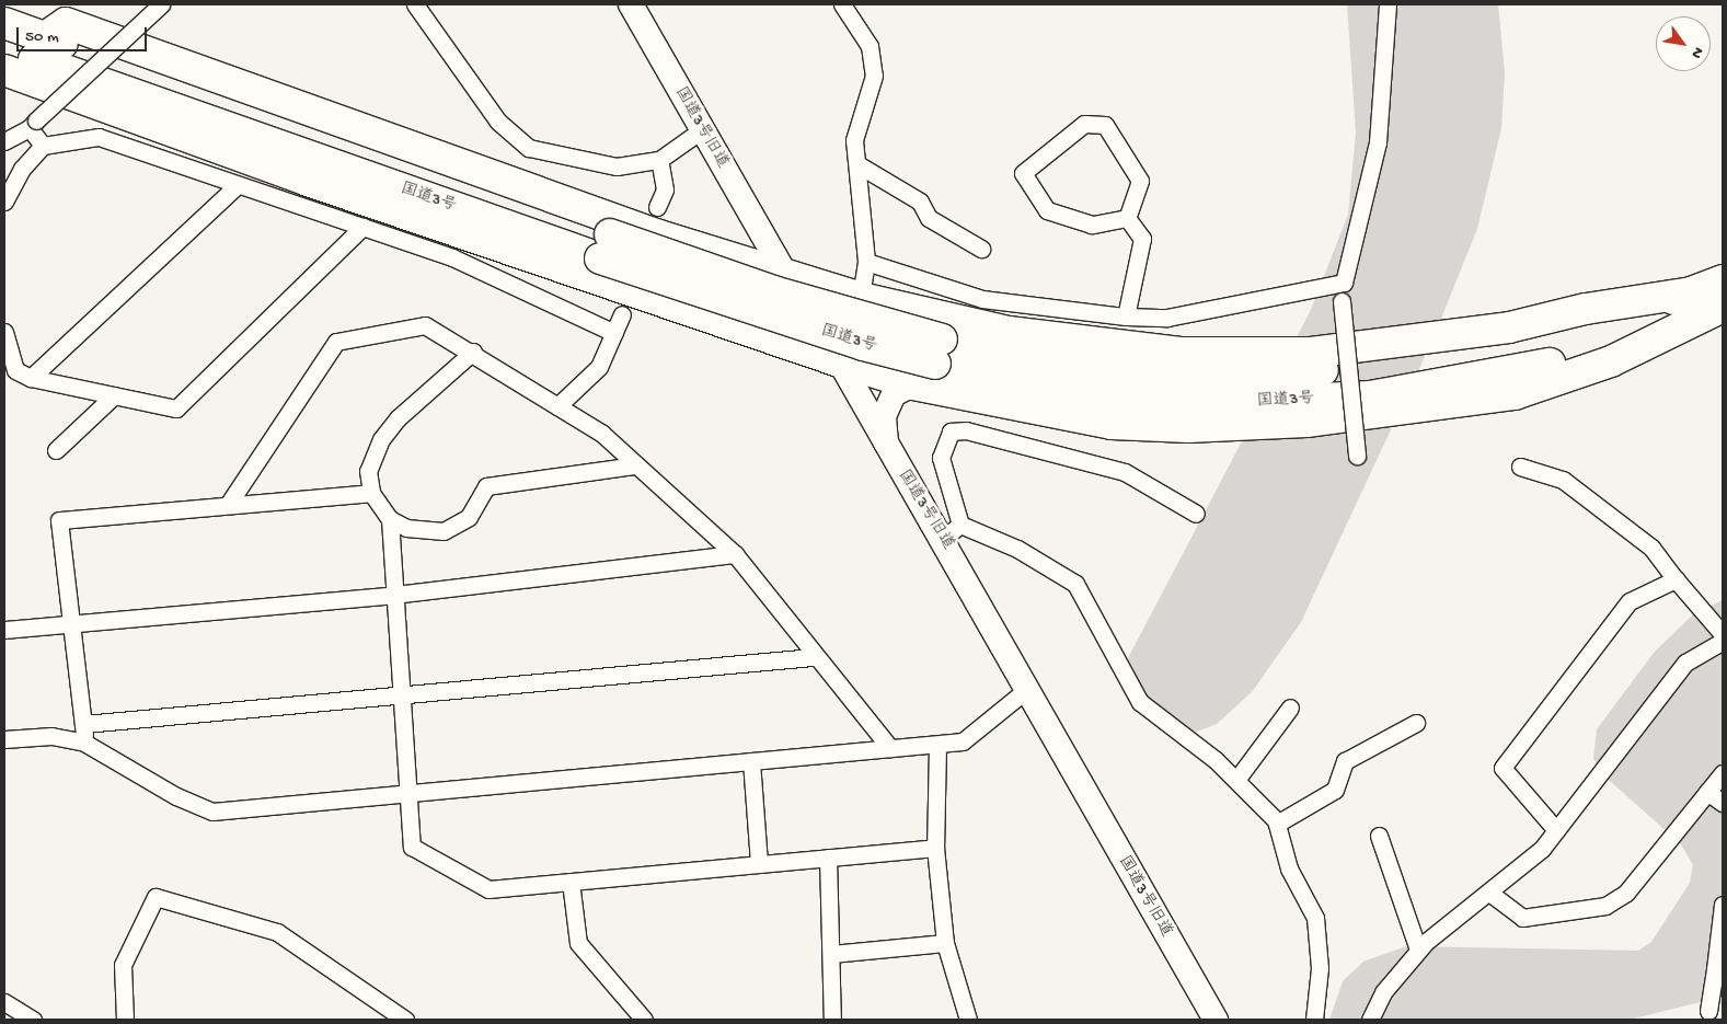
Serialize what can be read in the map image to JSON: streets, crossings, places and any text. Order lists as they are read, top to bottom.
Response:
{
  "streets": {
    "highway": ["国道3号"],
    "street": ["国道3号旧道"]
  },
  "scale_bar": "50 m",
  "north": "bottom right"
}
